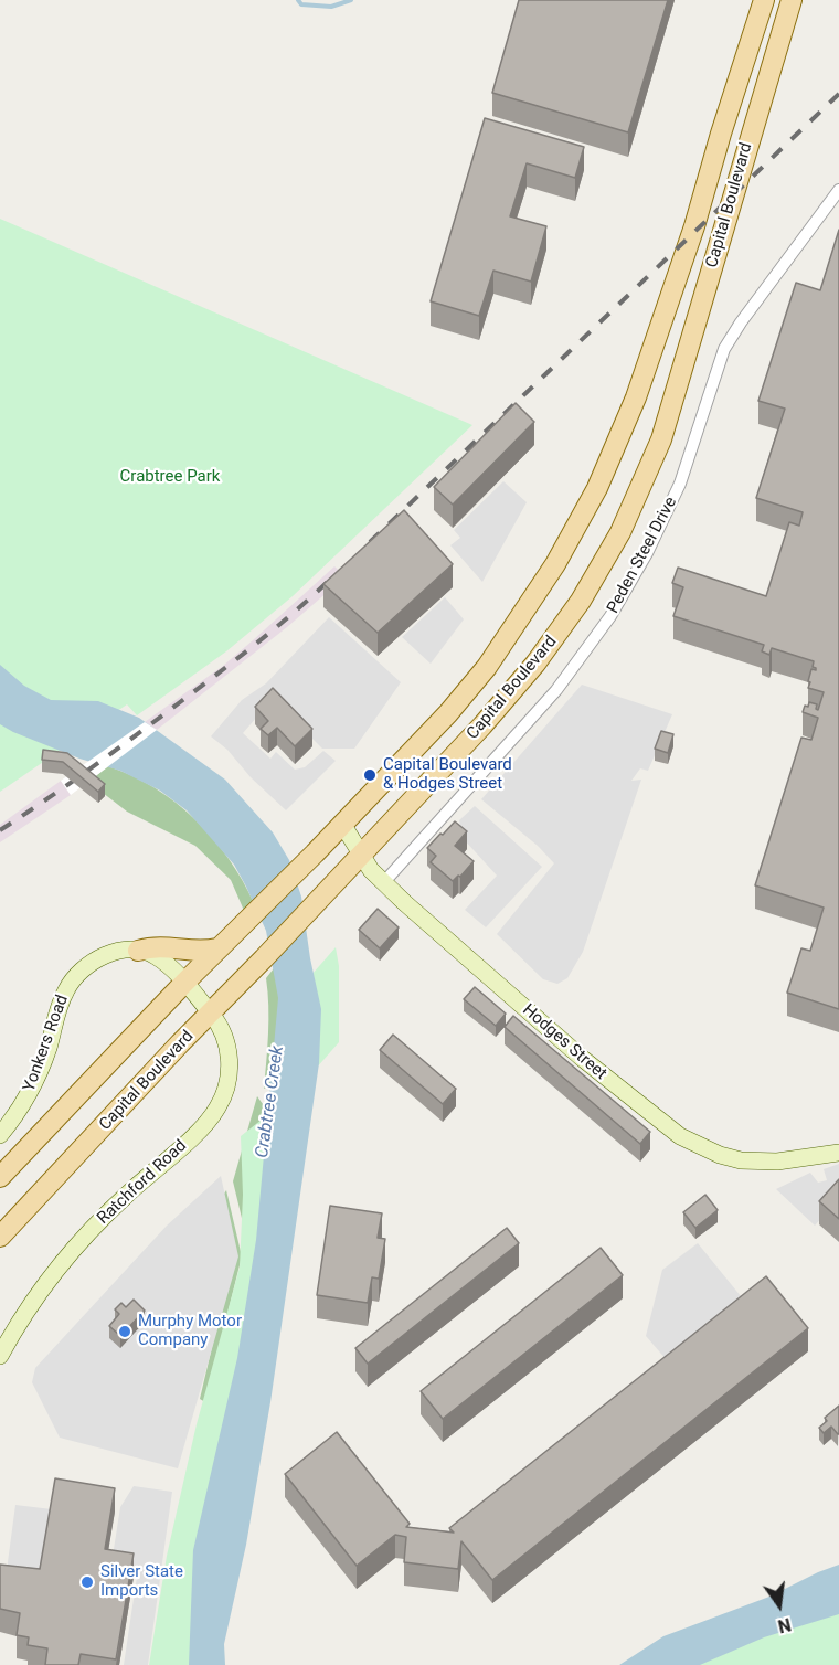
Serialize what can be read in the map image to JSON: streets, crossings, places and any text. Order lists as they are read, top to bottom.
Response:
{
  "streets": {
    "main road": ["Capital Boulevard"],
    "street": [
      "Peden Steel Drive",
      "Hodges Street",
      "Yonkers Road",
      "Ratchford Road"
    ]
  },
  "crossings": [
    ["Capital Boulevard", "Hodges Street"],
    ["Capital Boulevard", "Ratchford Road"],
    ["Peden Steel Drive", "Hodges Street"]
  ],
  "water": ["Crabtree Creek"],
  "parks": ["Crabtree Park"],
  "places": ["Capital Boulevard & Hodges Street", "Murphy Motor Company", "Silver State Imports"],
  "north": "bottom"
}
